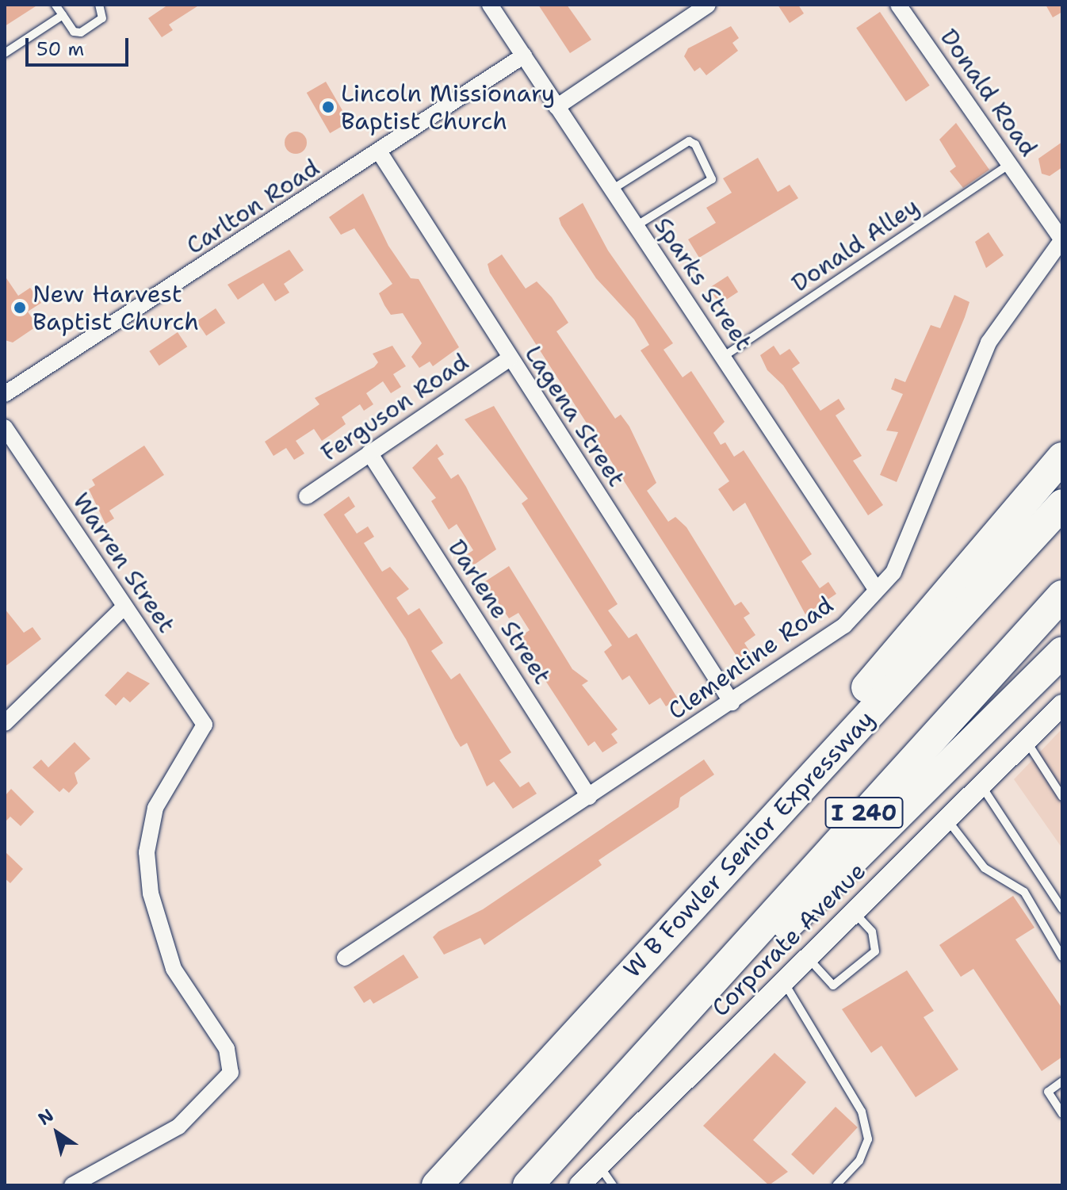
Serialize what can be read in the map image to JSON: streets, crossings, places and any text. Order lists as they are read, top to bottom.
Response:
{
  "streets": {
    "highway": ["I 240", "W B Fowler Senior Expressway"],
    "street": [
      "Donald Road",
      "Carlton Road",
      "Sparks Street",
      "Ferguson Road",
      "Lagena Street",
      "Warren Street",
      "Darlene Street",
      "Clementine Road",
      "Corporate Avenue"
    ],
    "lane": ["Donald Alley"]
  },
  "crossings": [
    ["Donald Road", "Donald Alley"],
    ["Donald Road", "Clementine Road"],
    ["Carlton Road", "Sparks Street"],
    ["Carlton Road", "Lagena Street"],
    ["Donald Alley", "Sparks Street"],
    ["Sparks Street", "Clementine Road"],
    ["Ferguson Road", "Lagena Street"],
    ["Ferguson Road", "Darlene Street"],
    ["Lagena Street", "Clementine Road"],
    ["Darlene Street", "Clementine Road"]
  ],
  "places": ["Lincoln Missionary Baptist Church", "New Harvest Baptist Church"],
  "scale_bar": "50 m",
  "north": "top left"
}
